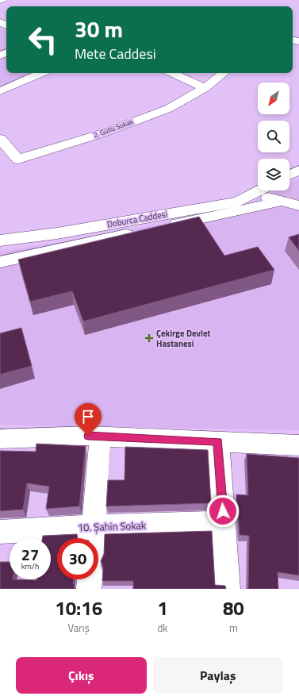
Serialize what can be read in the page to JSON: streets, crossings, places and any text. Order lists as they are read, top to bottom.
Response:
{
  "streets": {
    "street": ["2. Güllü Sokak", "Doburca Caddesi", "10. Şahin Sokak"]
  },
  "places": {
    "health": ["Çekirge Devlet Hastanesi"]
  },
  "north": "bottom left",
  "page": {
    "turn": ["30 m", "Mete Caddesi"],
    "speed": "27 km/h",
    "limit": "30",
    "eta": [
      "10:16",
      "Varış",
      "1",
      "dk",
      "80",
      "m"
    ],
    "buttons": ["Çıkış", "Paylaş"]
  }
}
